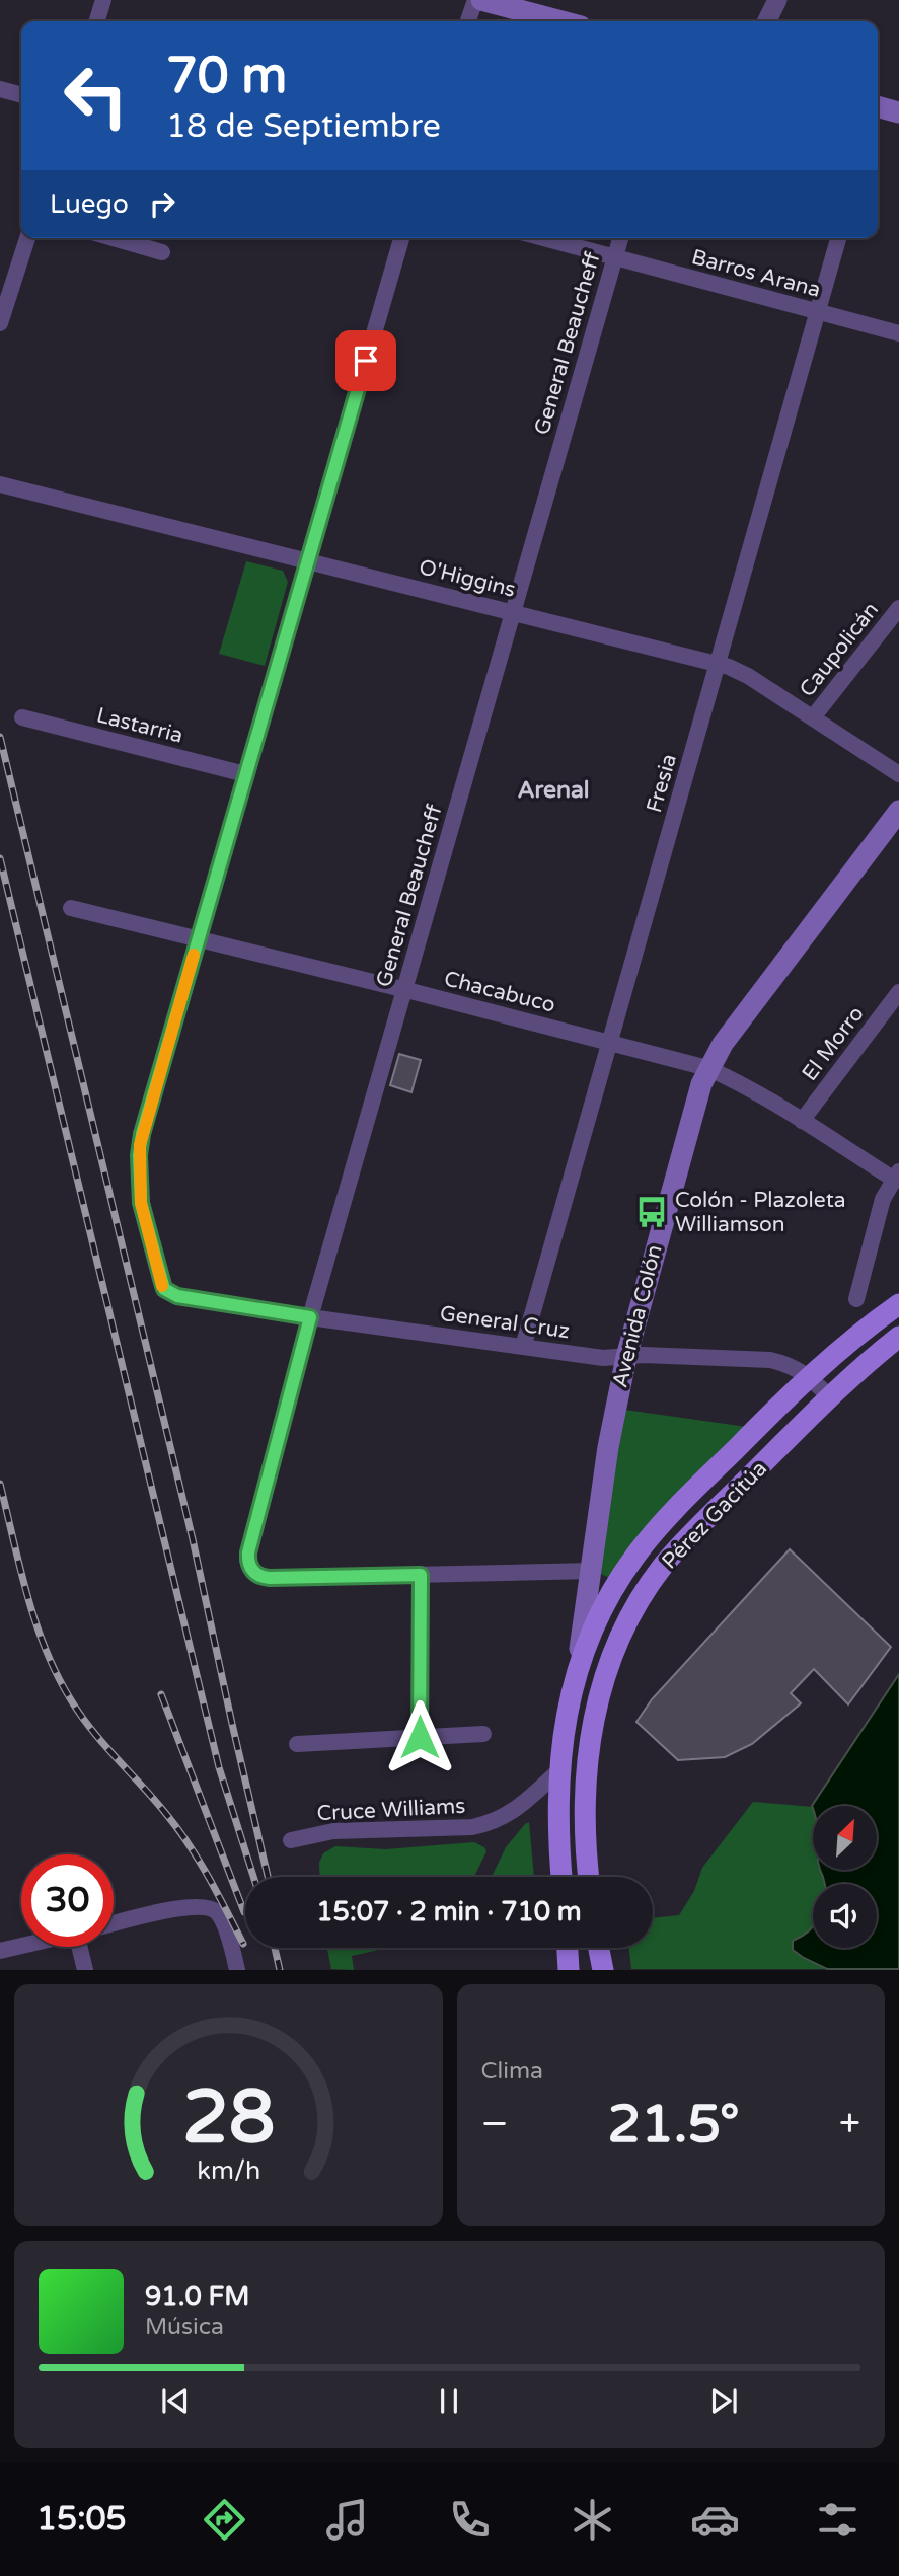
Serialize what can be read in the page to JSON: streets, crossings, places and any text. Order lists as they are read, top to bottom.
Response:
{
  "streets": {
    "main road": ["Avenida Colón", "Pérez Gacitúa"],
    "street": [
      "Barros Arana",
      "General Beaucheff",
      "O'Higgins",
      "Caupolicán",
      "Lastarria",
      "Fresia",
      "Chacabuco",
      "El Morro",
      "General Cruz",
      "Cruce Williams"
    ]
  },
  "crossings": [
    ["Barros Arana", "General Beaucheff"],
    ["Barros Arana", "Fresia"],
    ["General Beaucheff", "O'Higgins"],
    ["General Beaucheff", "Chacabuco"],
    ["General Beaucheff", "General Cruz"],
    ["O'Higgins", "Caupolicán"],
    ["O'Higgins", "Fresia"],
    ["Fresia", "Chacabuco"],
    ["Fresia", "General Cruz"],
    ["Chacabuco", "El Morro"],
    ["Chacabuco", "Avenida Colón"],
    ["Chacabuco", "General Cruz"],
    ["Avenida Colón", "General Cruz"],
    ["Avenida Colón", "Pérez Gacitúa"],
    ["Avenida Colón", "Cruce Williams"],
    ["General Cruz", "Pérez Gacitúa"]
  ],
  "districts": ["Arenal"],
  "places": {
    "bus stop": ["Colón - Plazoleta Williamson"]
  },
  "north": "top right",
  "page": {
    "turn": ["70 m", "18 de Septiembre"],
    "then": "Luego",
    "limit": "30",
    "trip": "15:07 · 2 min · 710 m",
    "tile": "Clima",
    "heat": ["−", "21.5°", "+"],
    "song": ["91.0 FM", "Música"],
    "tabs": "15:05",
    "gauge": ["28", "km/h"]
  }
}
